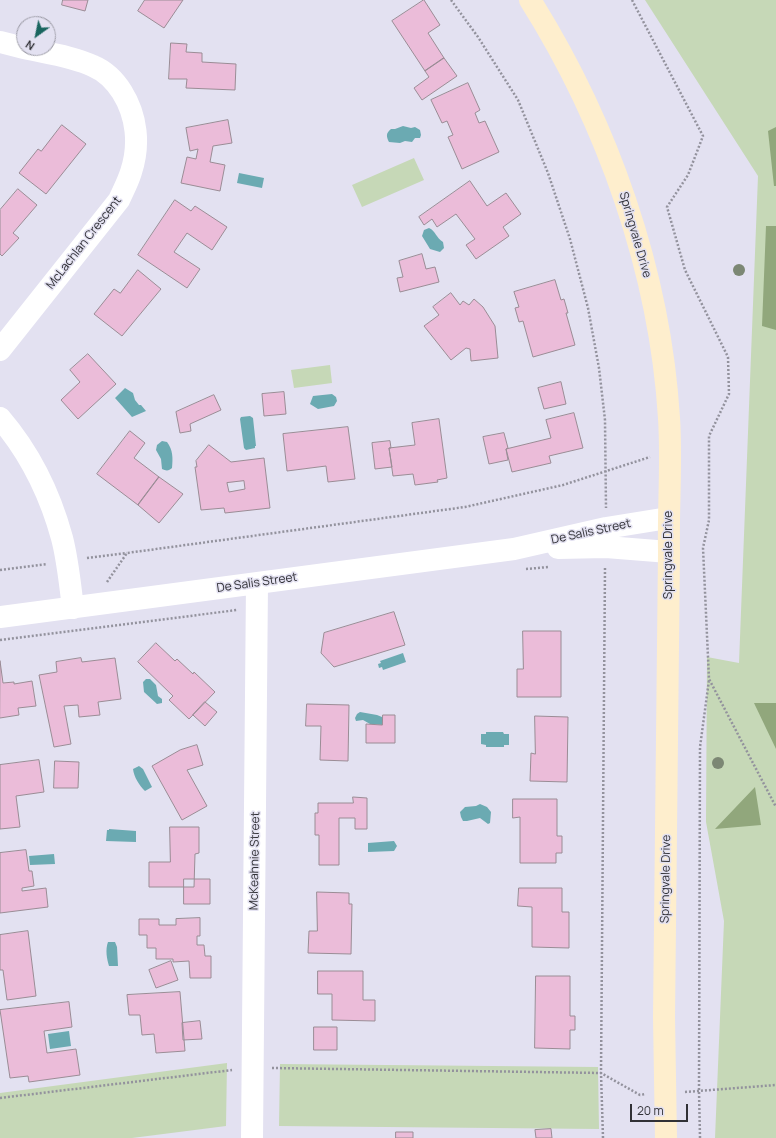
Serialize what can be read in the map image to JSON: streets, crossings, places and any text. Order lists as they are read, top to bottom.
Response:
{
  "streets": {
    "main road": ["Springvale Drive"],
    "street": ["McLachlan Crescent", "De Salis Street", "McKeahnie Street"]
  },
  "crossings": [
    ["Springvale Drive", "De Salis Street"],
    ["De Salis Street", "McKeahnie Street"]
  ],
  "scale_bar": "20 m",
  "north": "bottom left"
}
